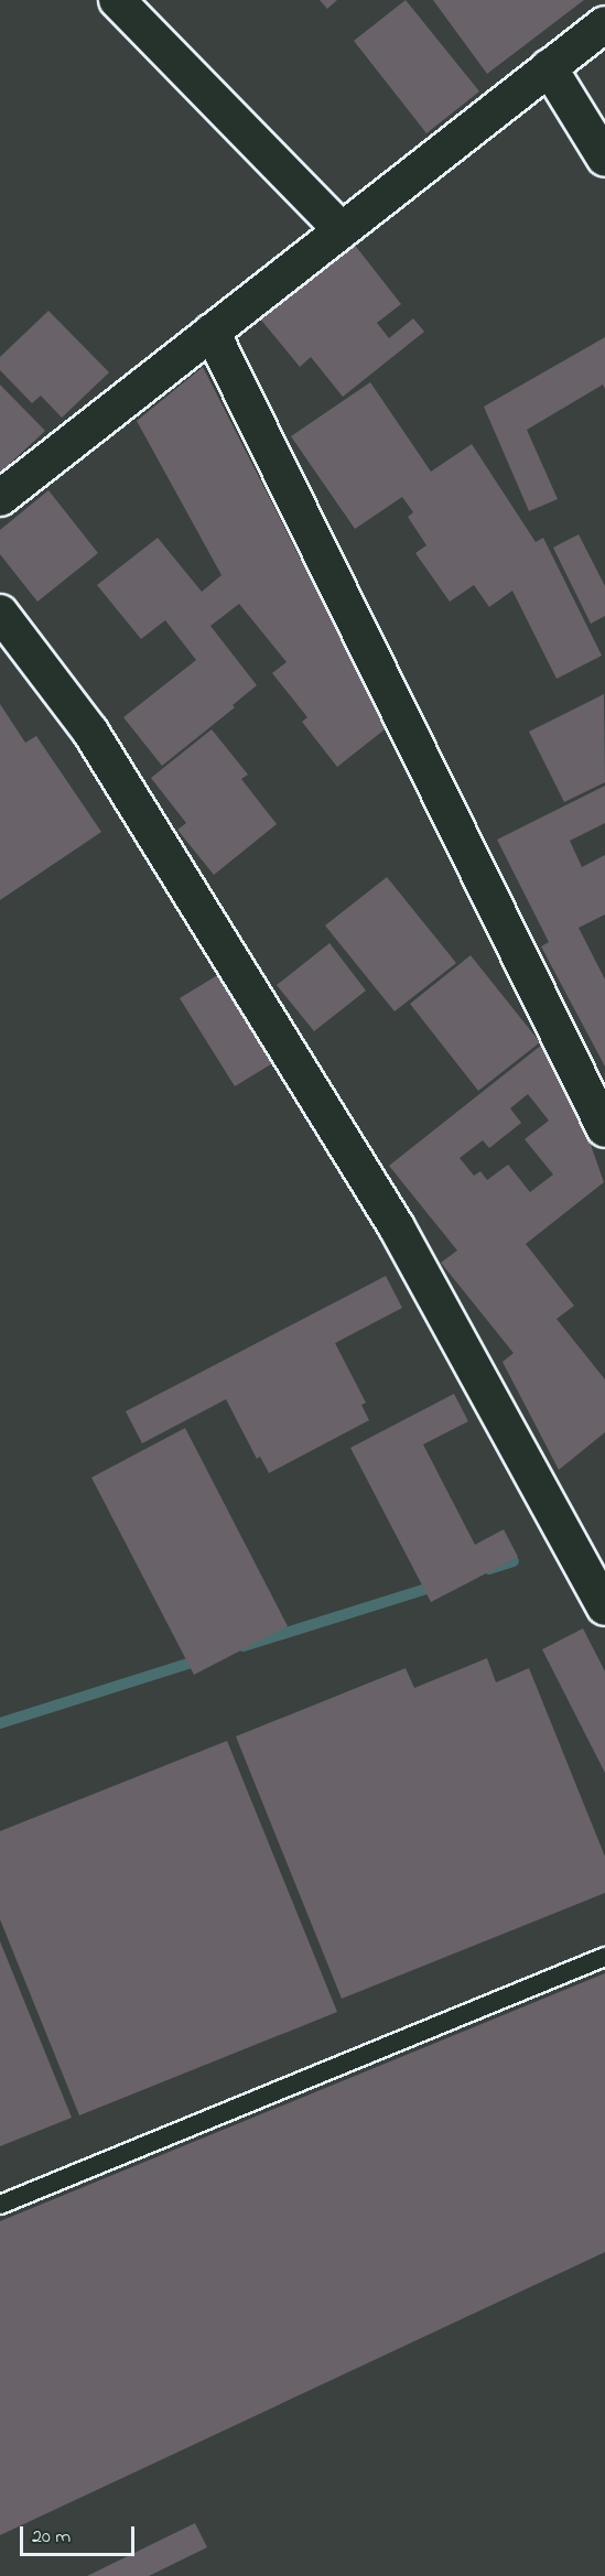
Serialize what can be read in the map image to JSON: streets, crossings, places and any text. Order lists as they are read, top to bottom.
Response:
{
  "scale_bar": "20 m"
}
